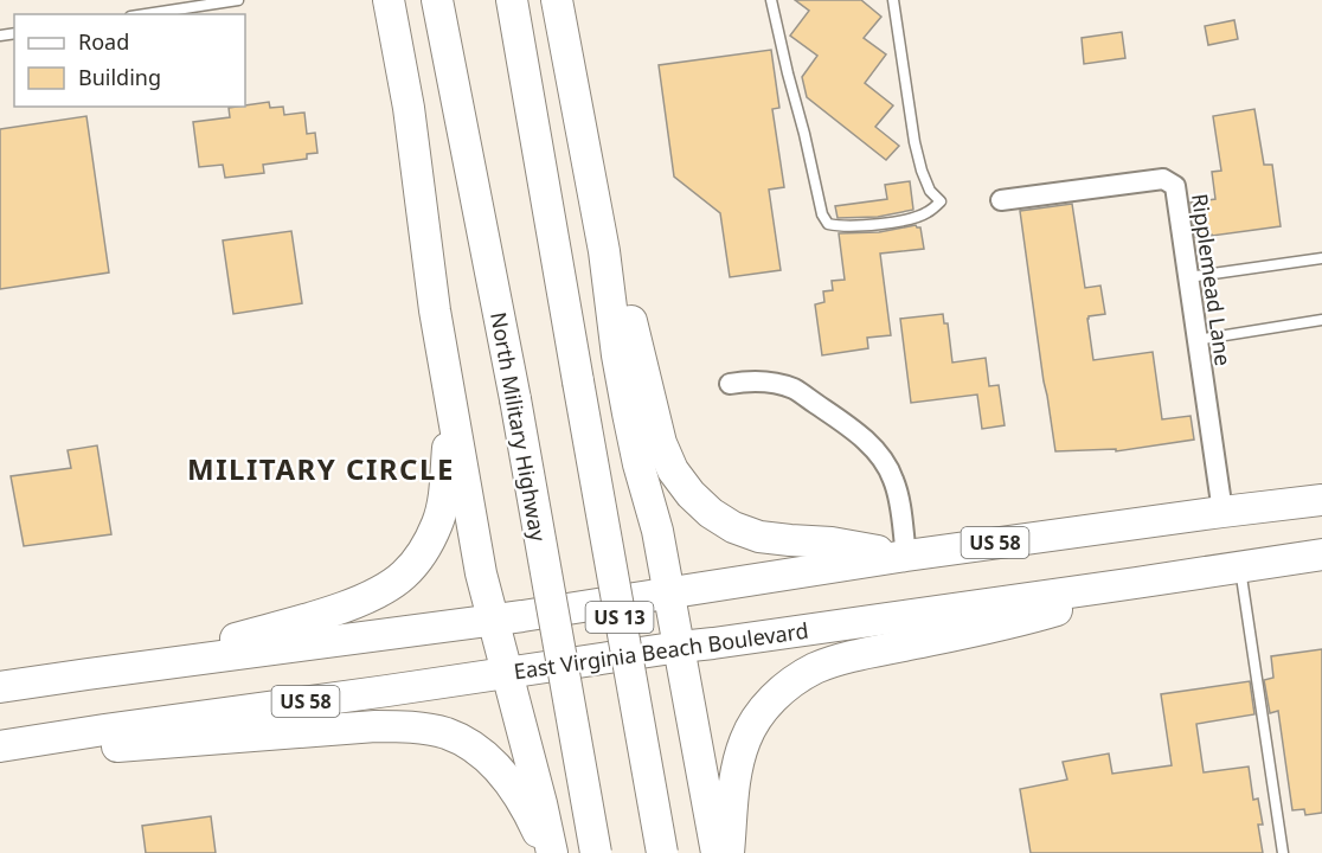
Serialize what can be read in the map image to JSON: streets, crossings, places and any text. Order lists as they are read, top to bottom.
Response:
{
  "streets": {
    "main road": [
      "North Military Highway",
      "US 58",
      "US 13",
      "East Virginia Beach Boulevard"
    ],
    "street": ["Ripplemead Lane"]
  },
  "crossings": [
    ["Ripplemead Lane", "US 58"]
  ],
  "districts": ["MILITARY CIRCLE"],
  "legend": ["Road", "Building"]
}
